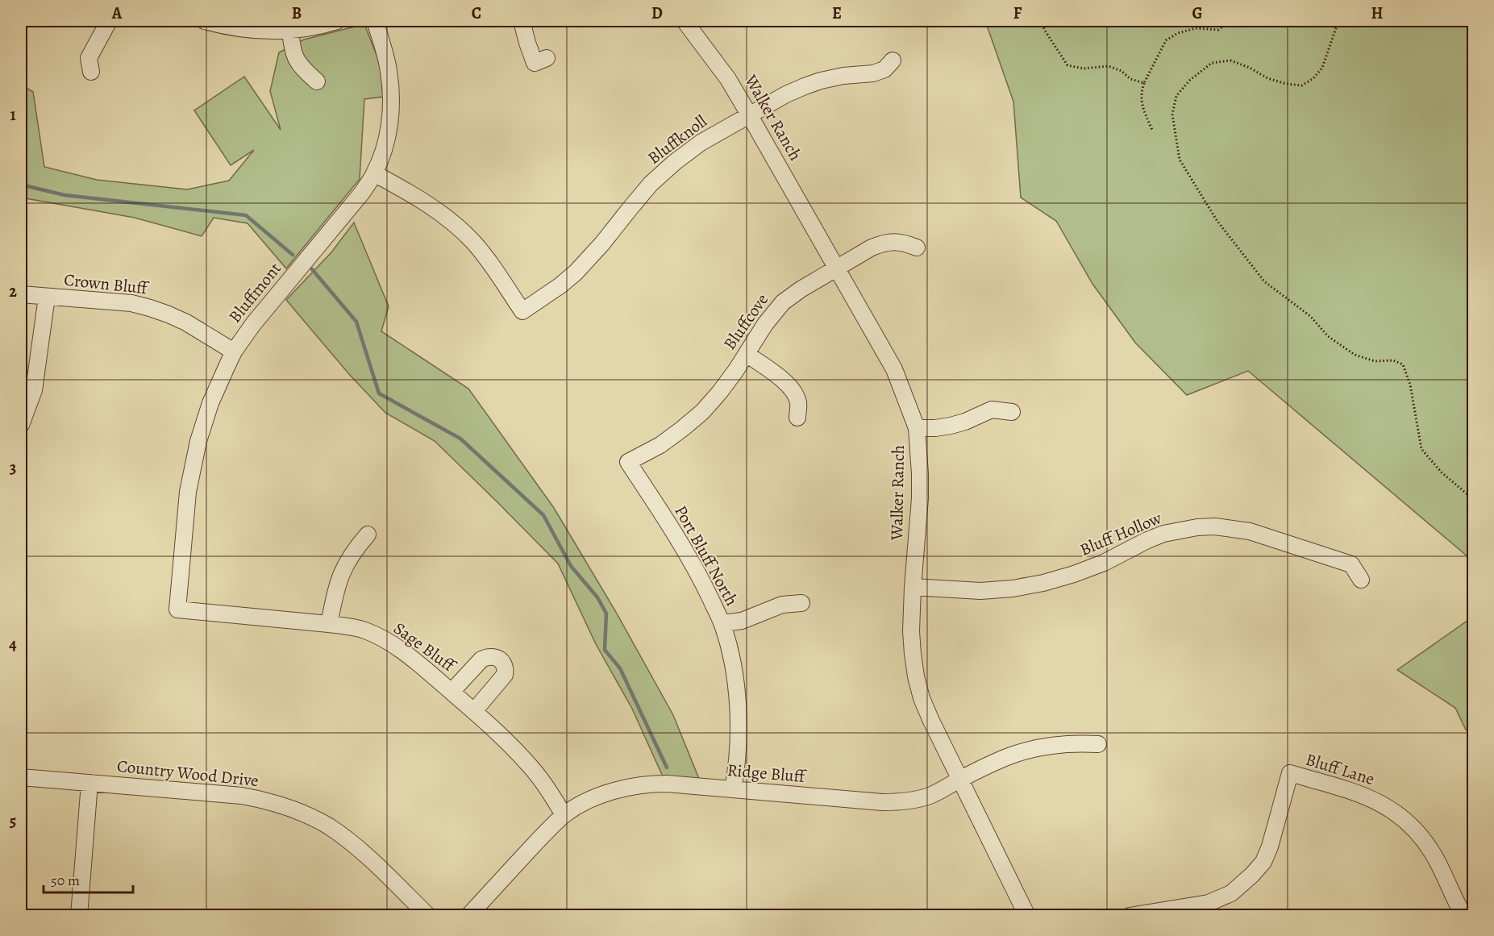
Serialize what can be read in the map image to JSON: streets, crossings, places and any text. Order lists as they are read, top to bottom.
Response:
{
  "streets": {
    "street": [
      "Walker Ranch",
      "Bluffknoll",
      "Crown Bluff",
      "Bluffmont",
      "Bluffcove",
      "Bluff Hollow",
      "Port Bluff North",
      "Sage Bluff",
      "Bluff Lane",
      "Country Wood Drive",
      "Ridge Bluff"
    ]
  },
  "crossings": [
    ["Walker Ranch", "Bluffknoll"],
    ["Walker Ranch", "Bluffcove"],
    ["Walker Ranch", "Bluff Hollow"],
    ["Walker Ranch", "Ridge Bluff"],
    ["Bluffknoll", "Bluffmont"],
    ["Crown Bluff", "Bluffmont"],
    ["Bluffmont", "Sage Bluff"],
    ["Bluffcove", "Port Bluff North"],
    ["Port Bluff North", "Ridge Bluff"],
    ["Sage Bluff", "Ridge Bluff"]
  ],
  "scale_bar": "50 m",
  "grid": {
    "columns": [
      "A",
      "B",
      "C",
      "D",
      "E",
      "F",
      "G",
      "H"
    ],
    "rows": [
      "1",
      "2",
      "3",
      "4",
      "5"
    ]
  }
}
